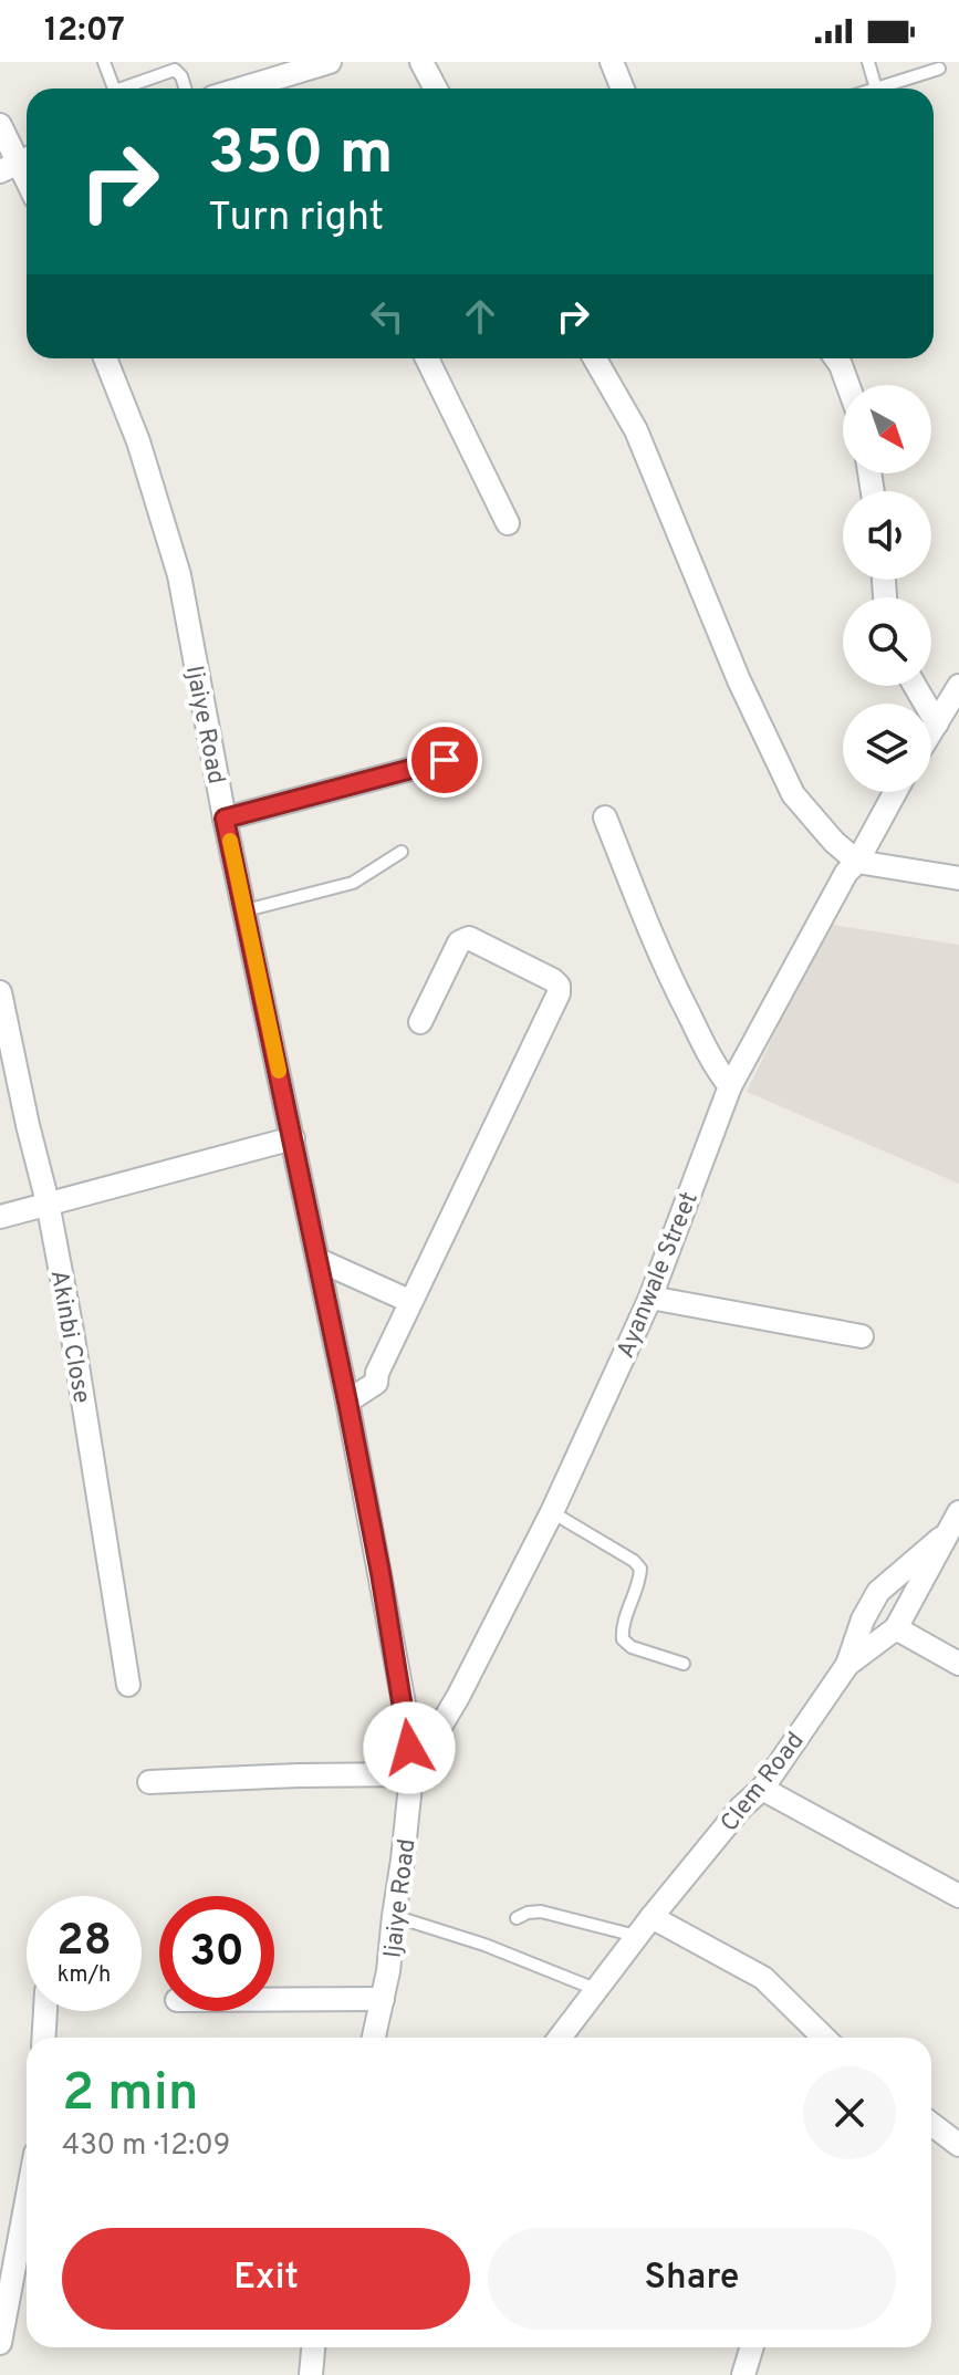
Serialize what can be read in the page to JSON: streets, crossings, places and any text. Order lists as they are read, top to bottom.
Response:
{
  "streets": {
    "street": [
      "Ijaiye Road",
      "Ayanwale Street",
      "Akinbi Close",
      "Clem Road"
    ]
  },
  "crossings": [
    ["Ijaiye Road", "Ayanwale Street"]
  ],
  "north": "bottom right",
  "page": {
    "status": "12:07",
    "turn": ["350 m", "Turn right"],
    "speed": "28 km/h",
    "limit": "30",
    "heading": ["2 min", "430 m · 12:09"],
    "buttons": ["Exit", "Share"]
  }
}
